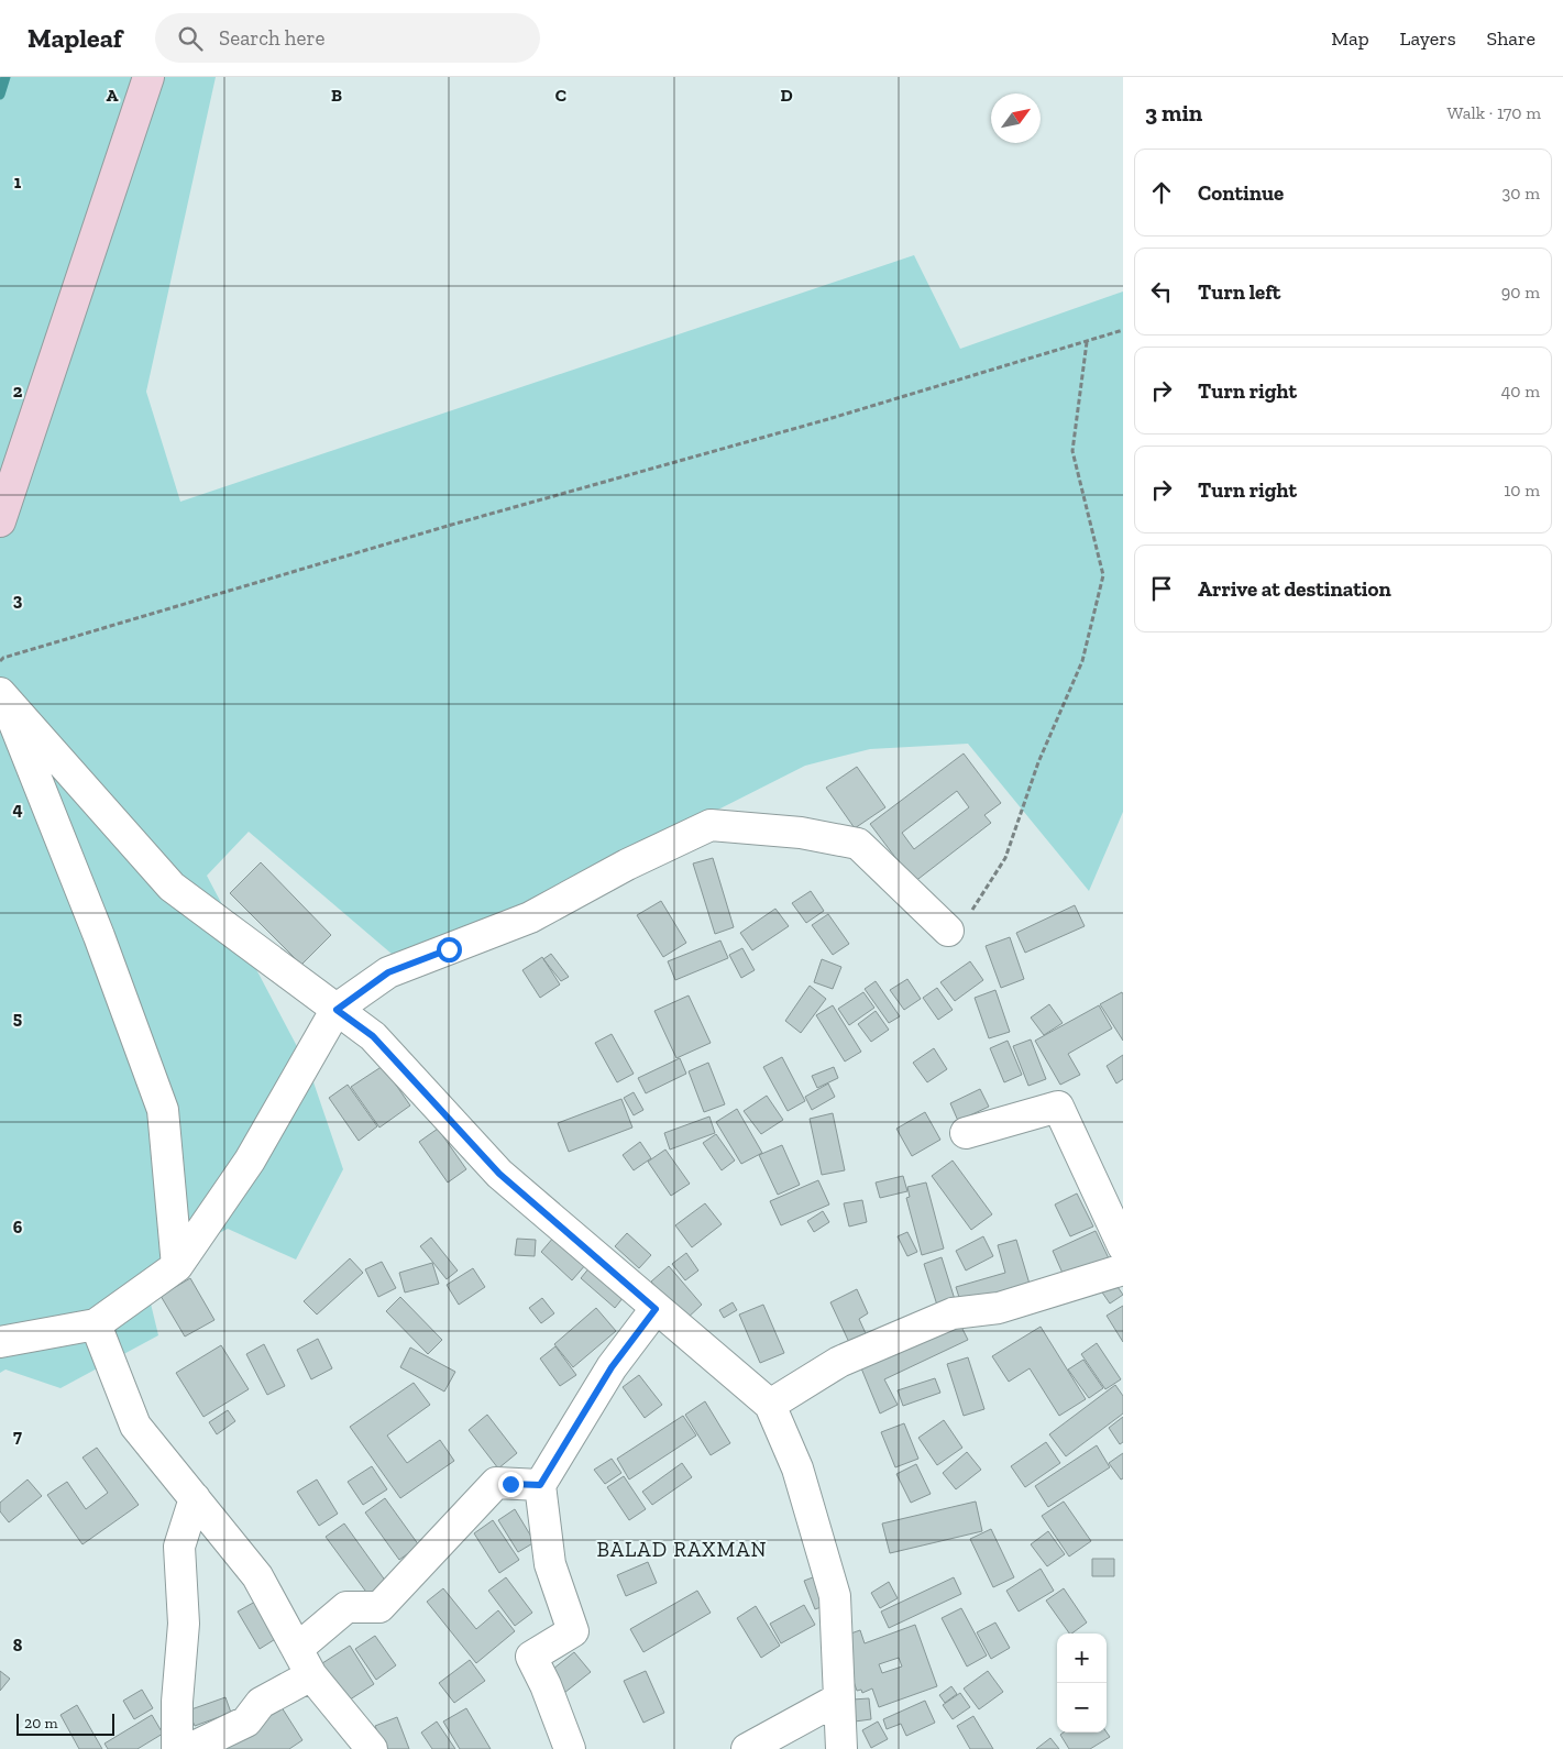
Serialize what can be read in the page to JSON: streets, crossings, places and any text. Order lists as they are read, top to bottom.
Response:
{
  "districts": ["BALAD RAXMAN"],
  "scale_bar": "20 m",
  "north": "top right",
  "page": {
    "header": "Mapleaf",
    "search": "Search here",
    "nav": ["Map", "Layers", "Share"],
    "heading": ["3 min", "Walk · 170 m"],
    "list": [
      ["Continue", "30 m"],
      ["Turn left", "90 m"],
      ["Turn right", "40 m"],
      ["Turn right", "10 m"],
      "Arrive at destination"
    ],
    "map_buttons": ["+", "−"],
    "scale": "20 m"
  },
  "grid": {
    "columns": [
      "A",
      "B",
      "C",
      "D"
    ],
    "rows": [
      "1",
      "2",
      "3",
      "4",
      "5",
      "6",
      "7",
      "8"
    ]
  }
}
